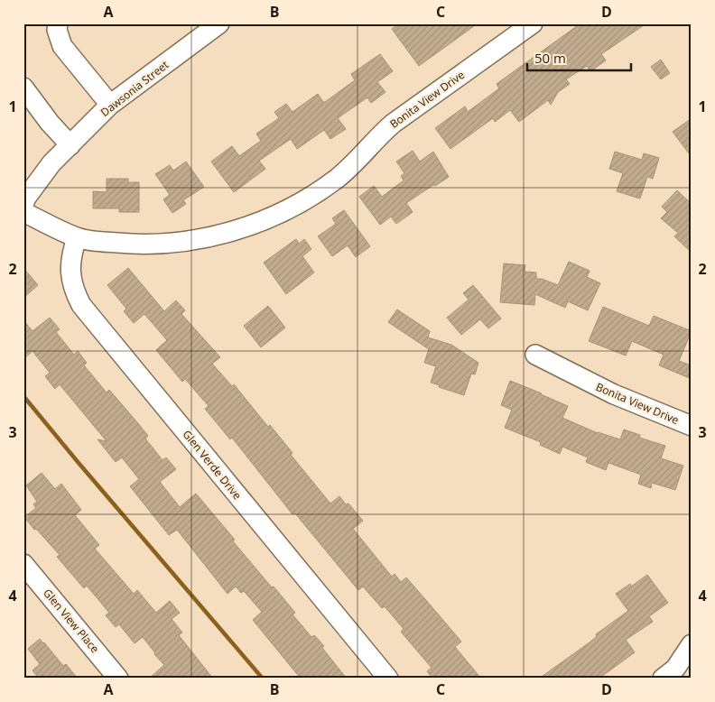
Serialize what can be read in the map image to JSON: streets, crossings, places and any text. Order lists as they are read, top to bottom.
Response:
{
  "streets": {
    "street": [
      "Dawsonia Street",
      "Bonita View Drive",
      "Glen Verde Drive",
      "Glen View Place"
    ]
  },
  "crossings": [
    ["Bonita View Drive", "Glen Verde Drive"]
  ],
  "scale_bar": "50 m",
  "grid": {
    "columns": [
      "A",
      "B",
      "C",
      "D"
    ],
    "rows": [
      "1",
      "2",
      "3",
      "4"
    ]
  }
}
